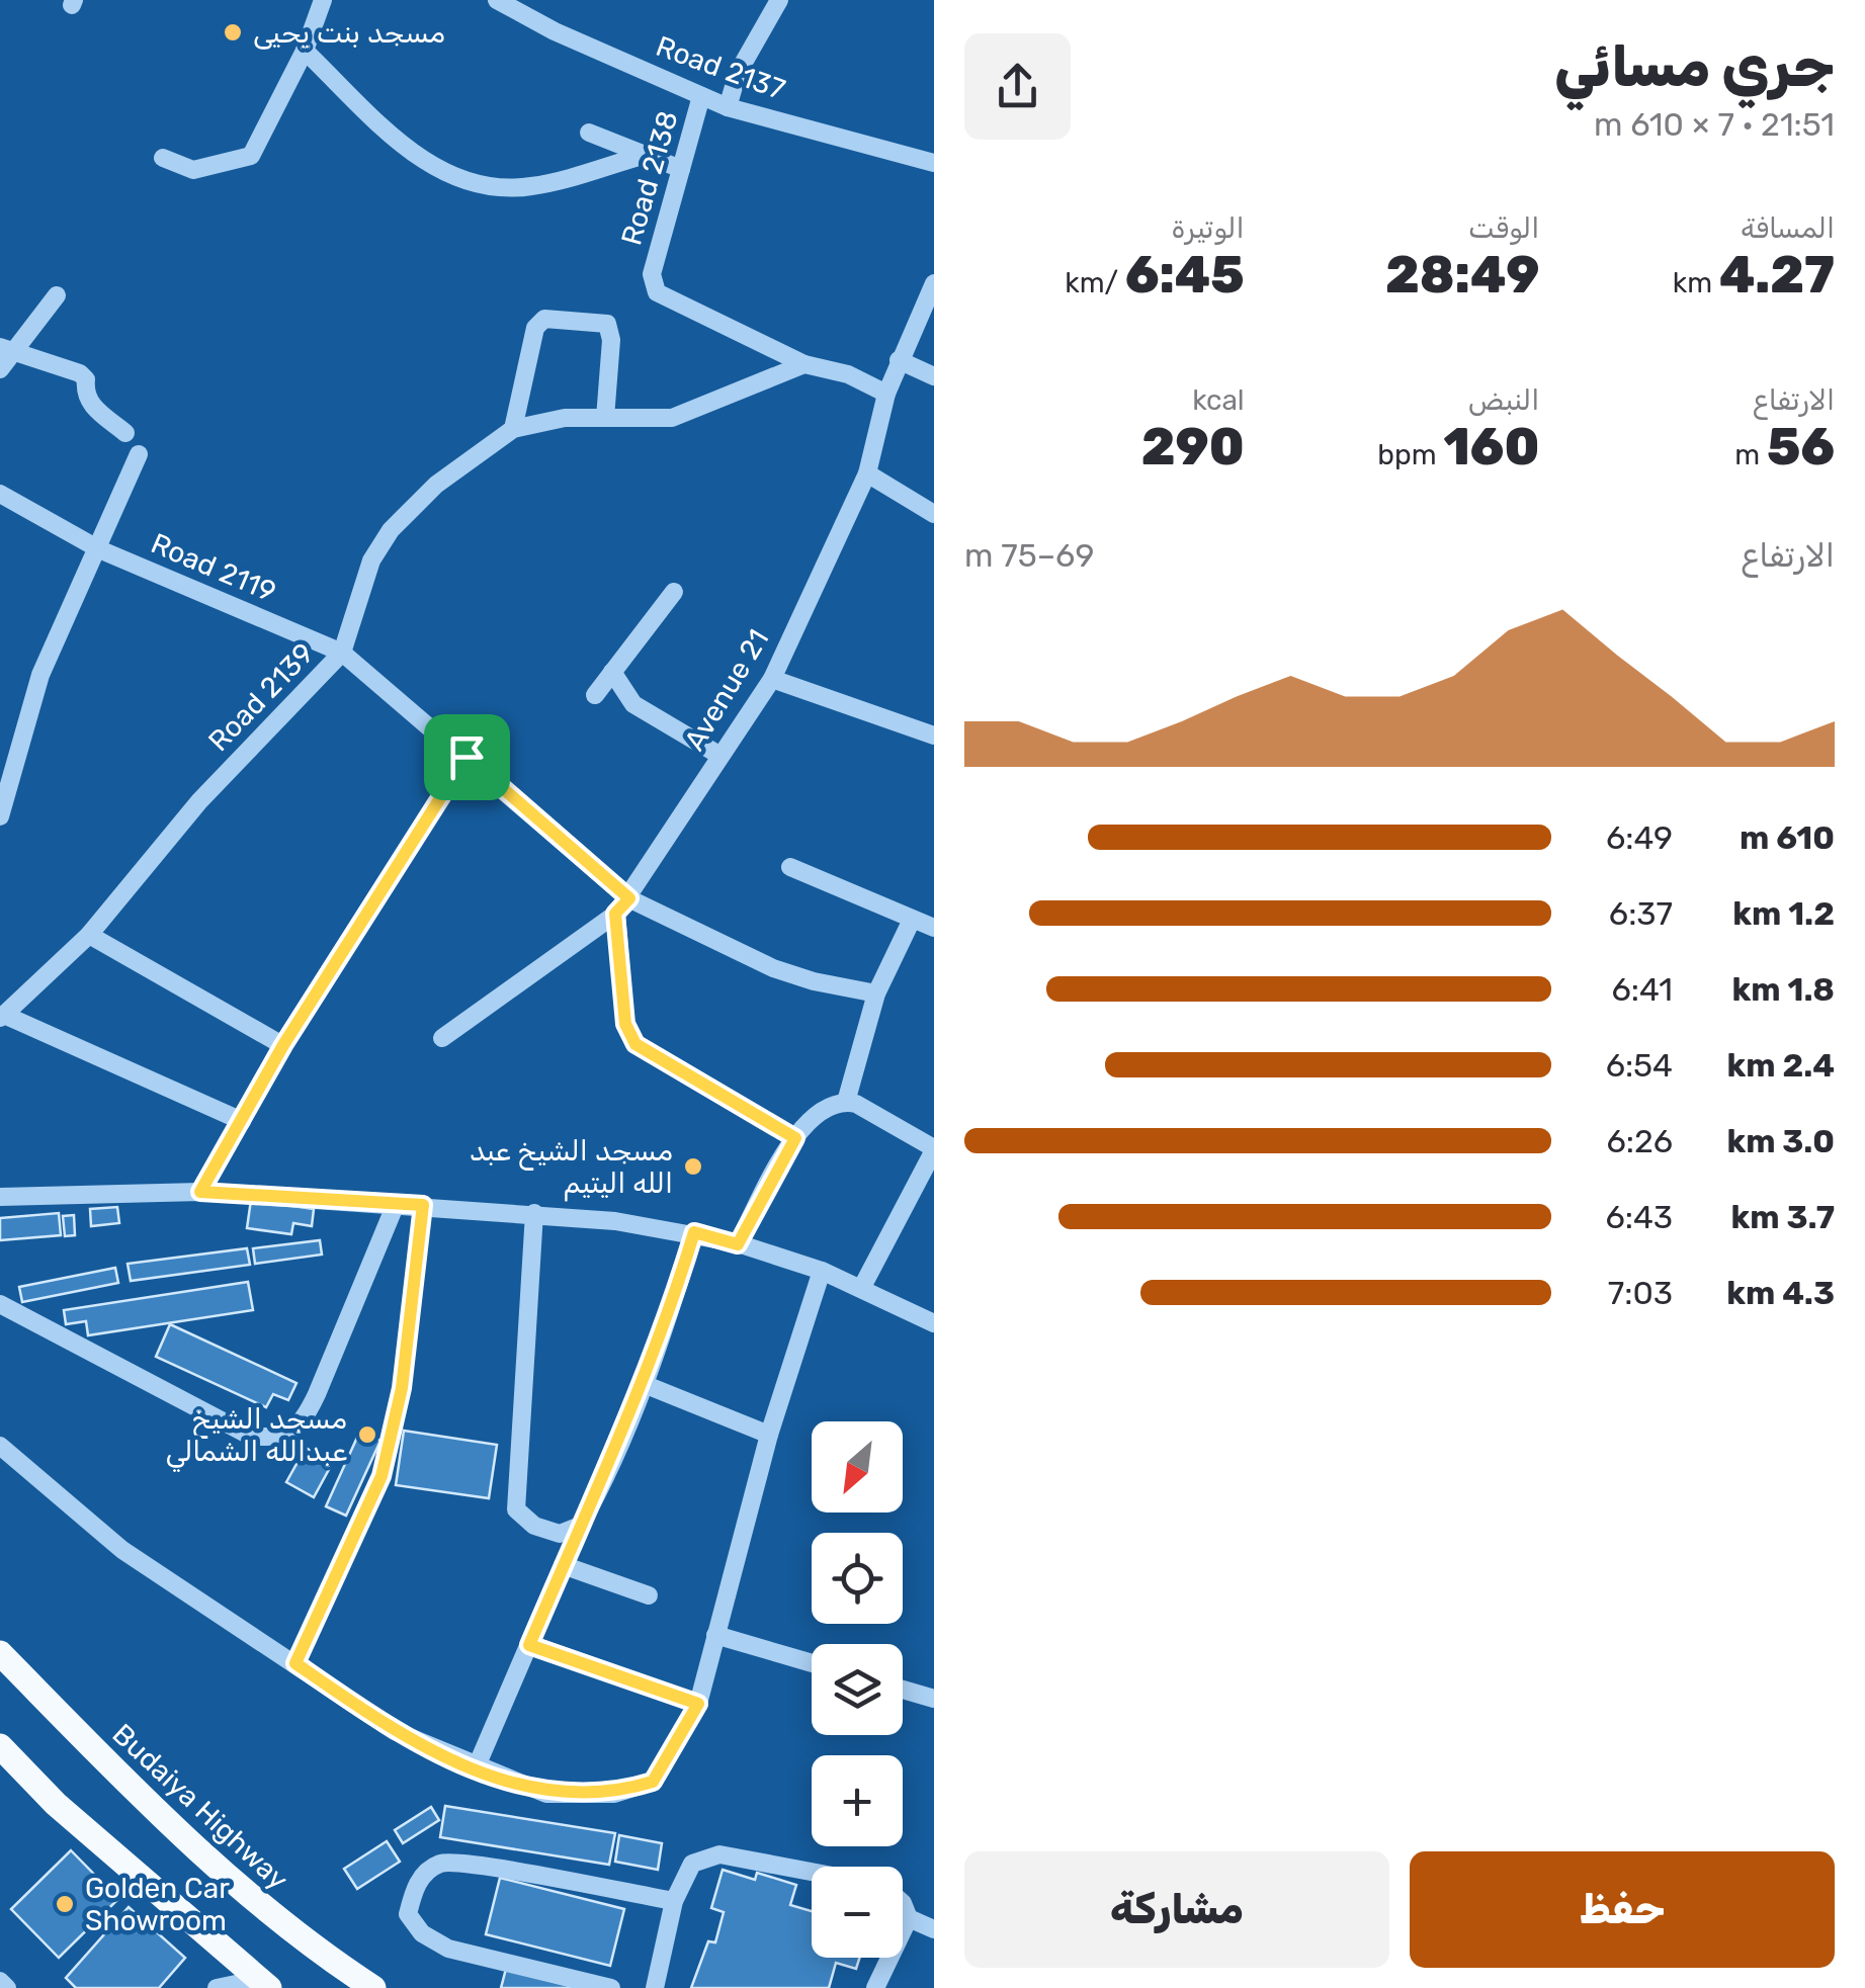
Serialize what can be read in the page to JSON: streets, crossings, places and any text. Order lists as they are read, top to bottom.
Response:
{
  "streets": {
    "main road": ["Budaiya Highway"],
    "street": [
      "Road 2137",
      "Road 2138",
      "Road 2119",
      "Avenue 21",
      "Road 2139"
    ]
  },
  "crossings": [
    ["Road 2137", "Road 2138"],
    ["Road 2138", "Road 2139"],
    ["Road 2119", "Avenue 21"],
    ["Road 2119", "Road 2139"]
  ],
  "places": [
    "مسجد بنت يحيى",
    "مسجد الشيخ عبد الله اليتيم",
    "مسجد الشيخ عبدالله الشمالي",
    "Golden Car Showroom"
  ],
  "north": "bottom left",
  "page": {
    "heading": ["جري مسائي", "21:51 · 7 × 610 m"],
    "stats": [
      ["المسافة", "4.27 km"],
      ["الوقت", "28:49"],
      ["الوتيرة", "6:45 /km"],
      ["الارتفاع", "56 m"],
      ["النبض", "160 bpm"],
      ["kcal", "290"]
    ],
    "chart": ["الارتفاع", "69–75 m"],
    "list": [
      {
        "name": "610 m",
        "note": "6:49"
      },
      {
        "name": "1.2 km",
        "note": "6:37"
      },
      {
        "name": "1.8 km",
        "note": "6:41"
      },
      {
        "name": "2.4 km",
        "note": "6:54"
      },
      {
        "name": "3.0 km",
        "note": "6:26"
      },
      {
        "name": "3.7 km",
        "note": "6:43"
      },
      {
        "name": "4.3 km",
        "note": "7:03"
      }
    ],
    "map_buttons": ["+", "−"],
    "buttons": ["حفظ", "مشاركة"]
  }
}
